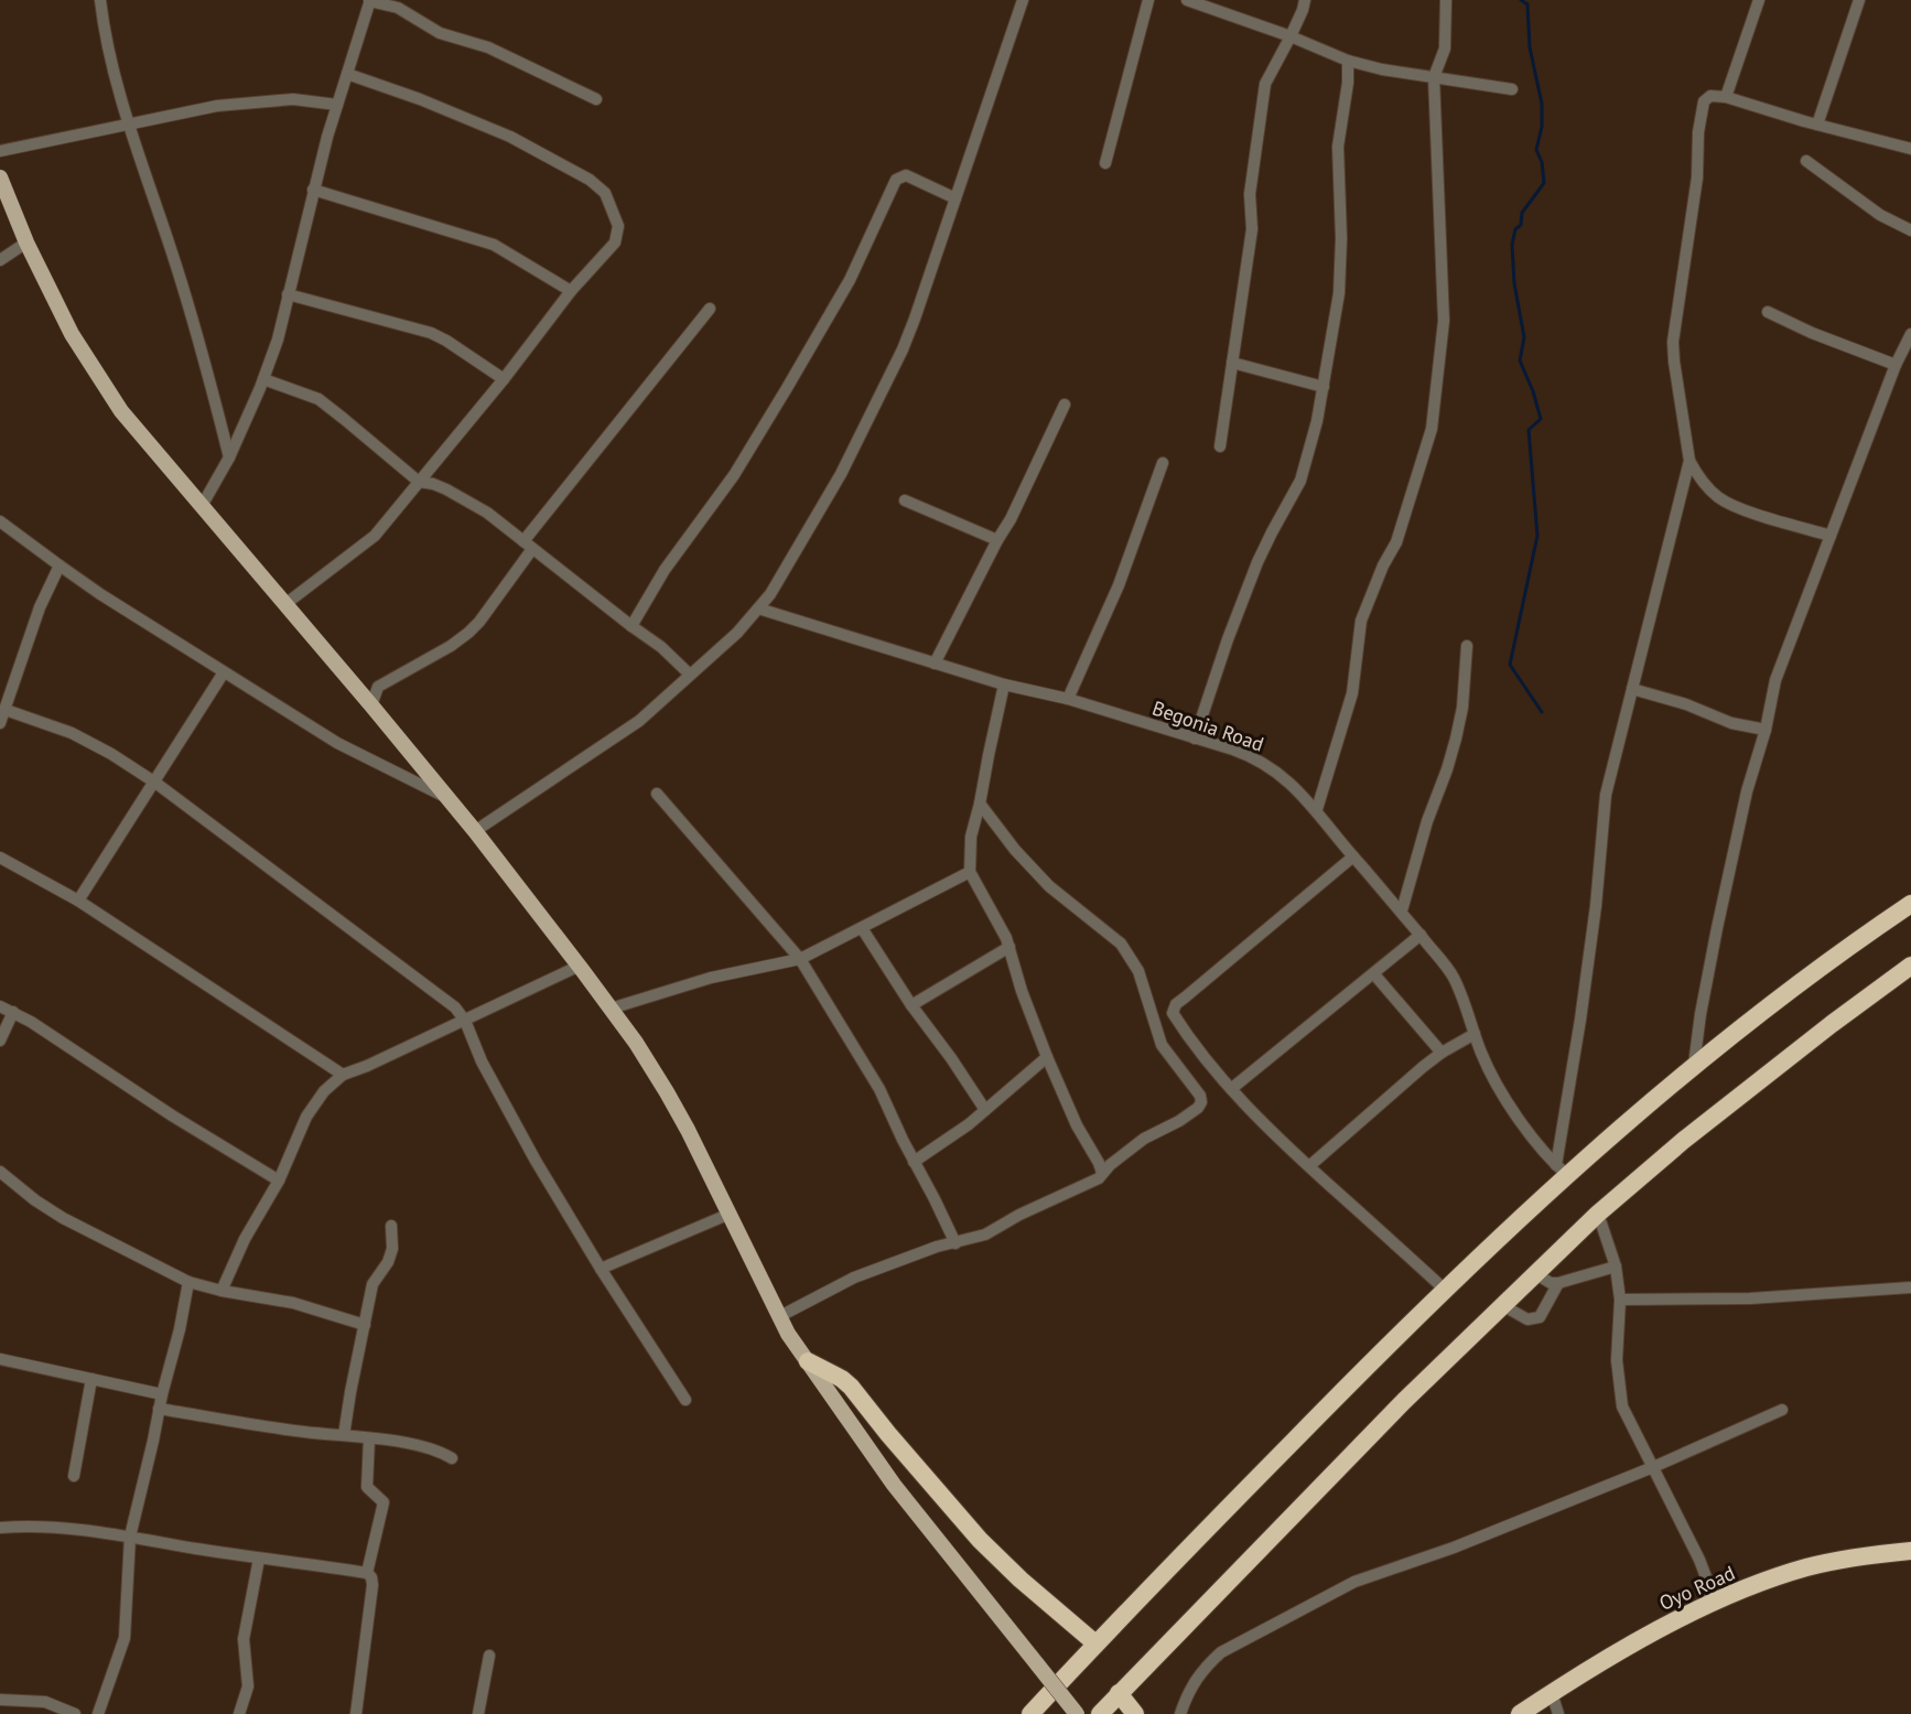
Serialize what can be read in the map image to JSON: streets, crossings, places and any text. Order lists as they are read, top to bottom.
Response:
{
  "streets": {
    "highway": ["Oyo Road"],
    "street": ["Begonia Road"]
  }
}
